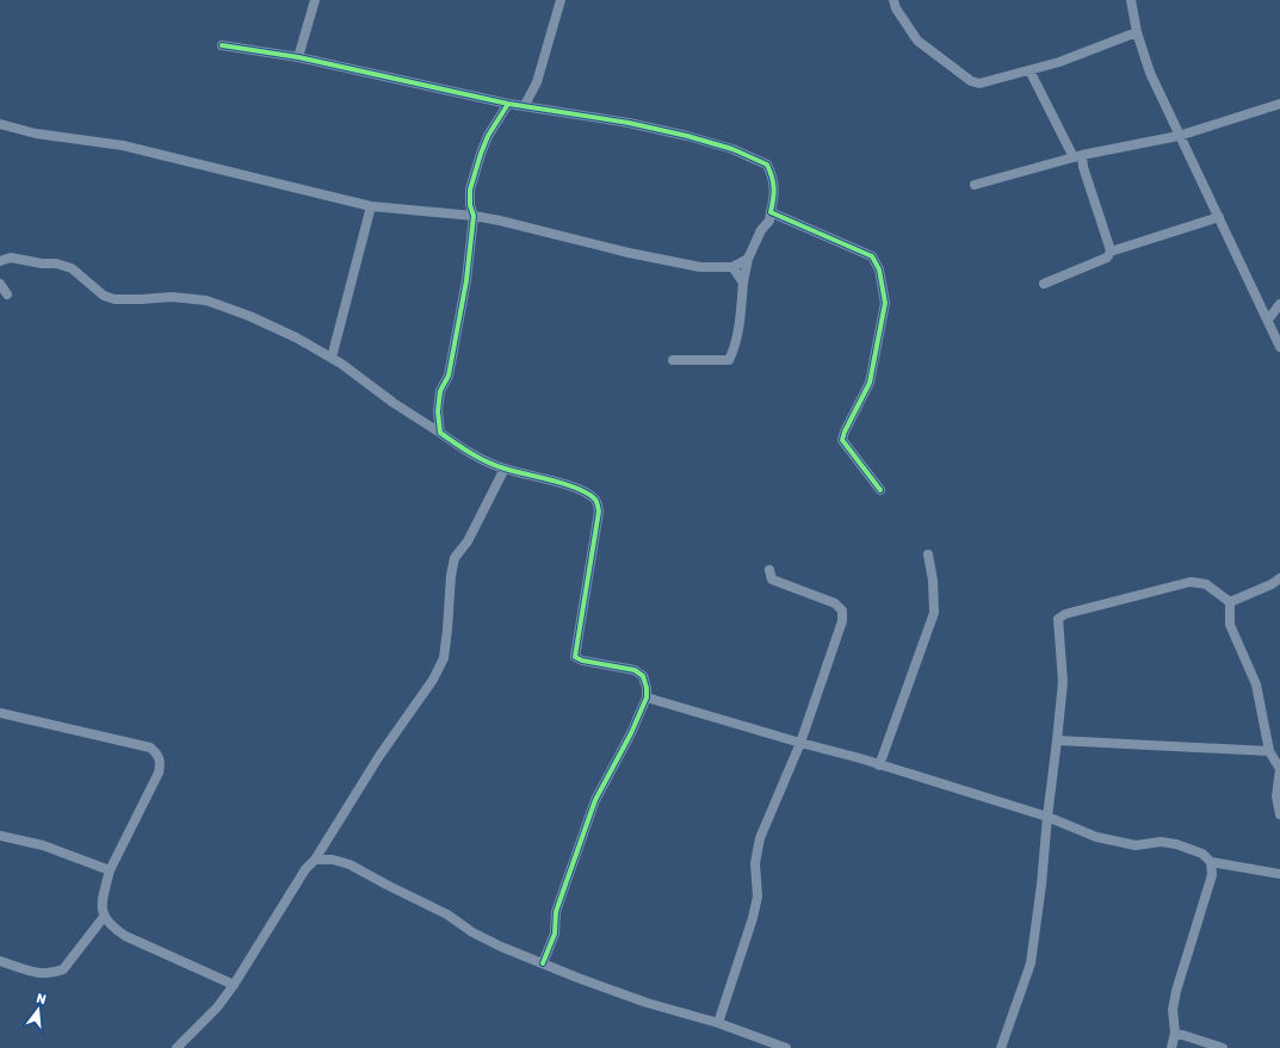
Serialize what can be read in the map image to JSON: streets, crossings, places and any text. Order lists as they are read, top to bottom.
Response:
{
  "north": "top"
}
